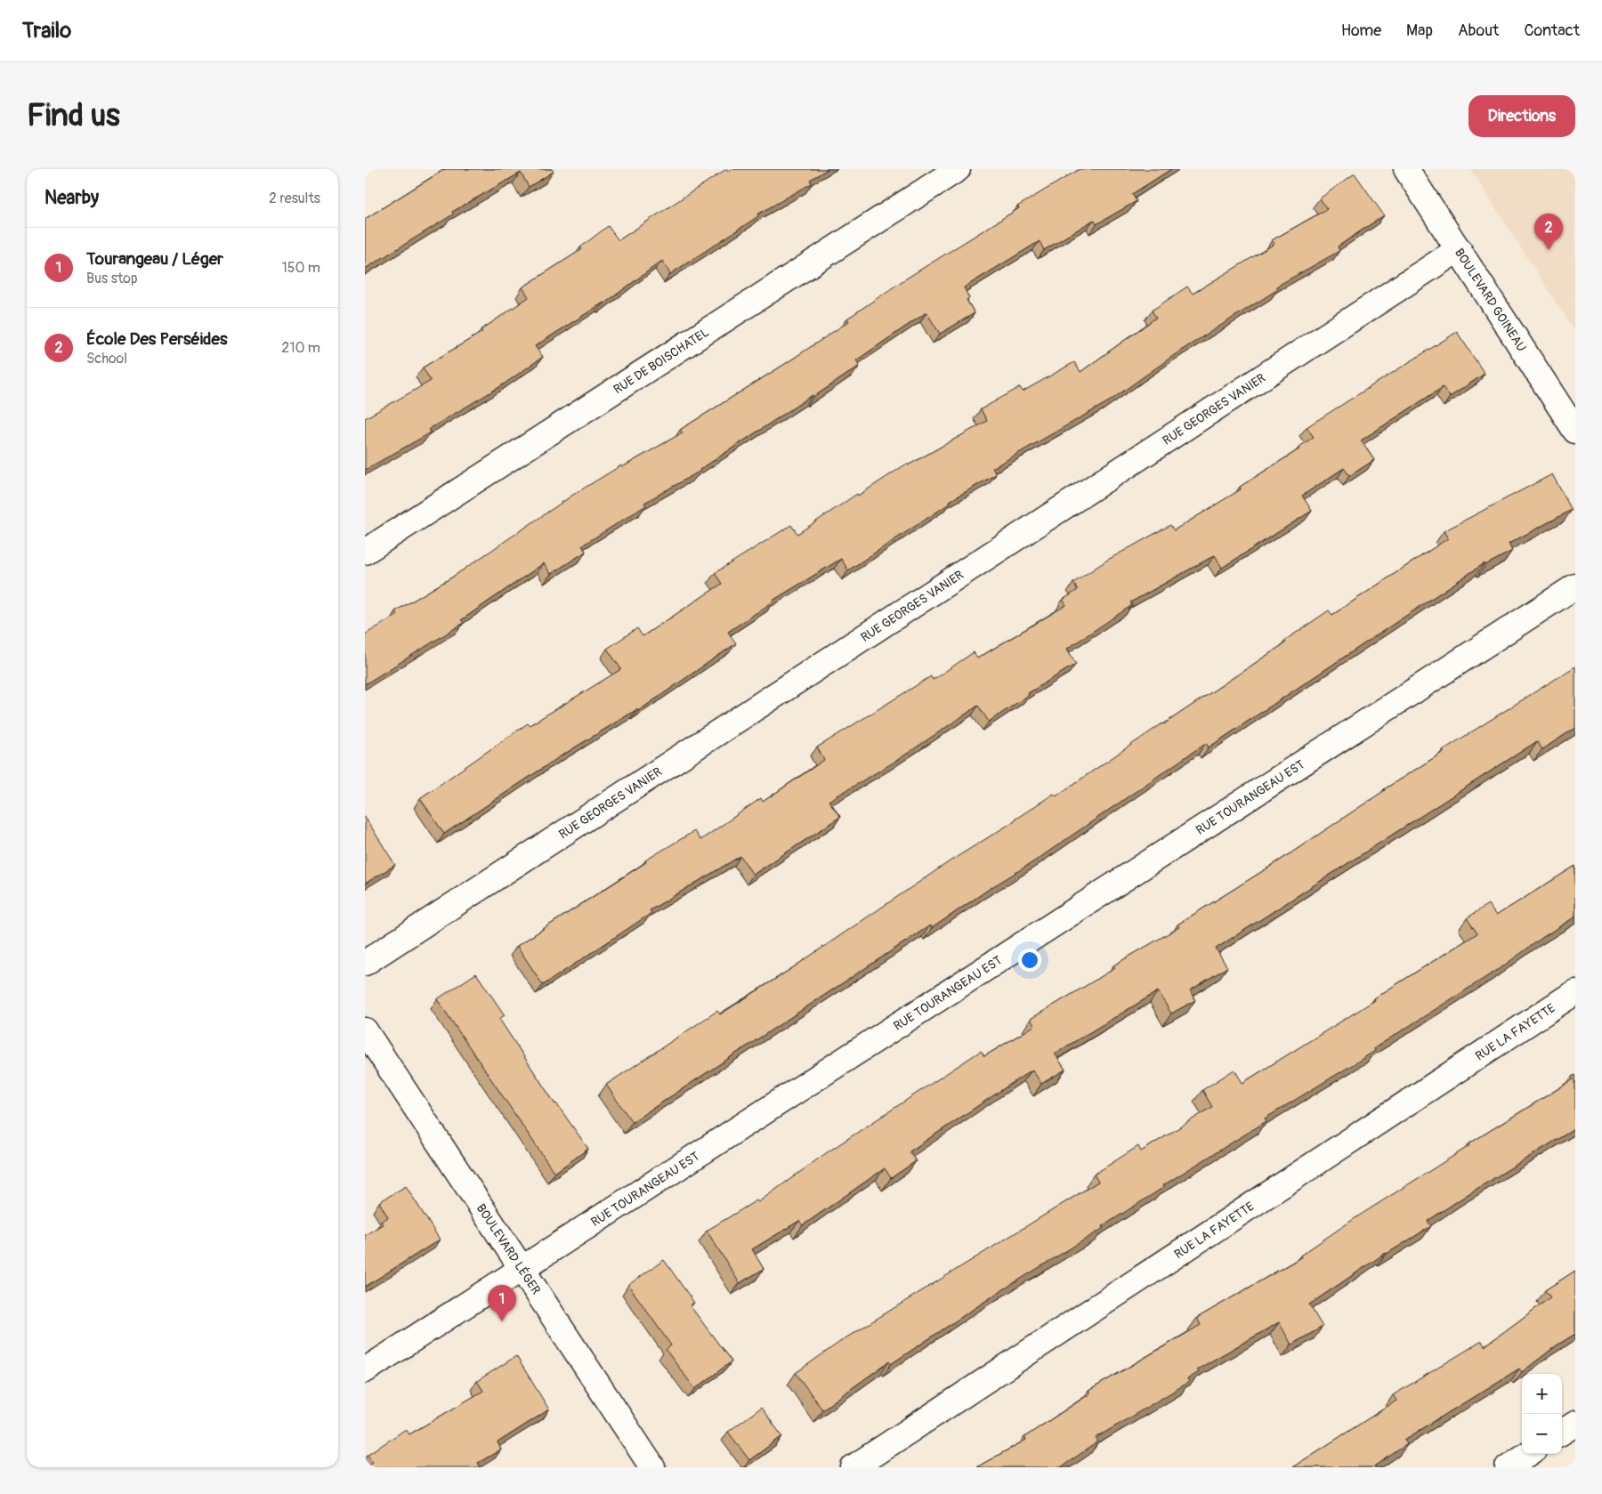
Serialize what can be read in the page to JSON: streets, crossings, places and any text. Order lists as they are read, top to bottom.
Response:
{
  "streets": {
    "street": [
      "BOULEVARD GOINEAU",
      "RUE DE BOISCHATEL",
      "RUE GEORGES VANIER",
      "RUE TOURANGEAU EST",
      "RUE LA FAYETTE",
      "BOULEVARD LÉGER"
    ]
  },
  "crossings": [
    ["BOULEVARD GOINEAU", "RUE GEORGES VANIER"],
    ["RUE TOURANGEAU EST", "BOULEVARD LÉGER"]
  ],
  "page": {
    "header": "Trailo",
    "nav": [
      "Home",
      "Map",
      "About",
      "Contact"
    ],
    "buttons": "Directions",
    "title": "Find us",
    "heading": ["Nearby", "2 results"],
    "pins": ["2", "1"],
    "list": [
      {
        "mark": "1",
        "name": "Tourangeau / Léger",
        "note": "Bus stop",
        "value": "150 m"
      },
      {
        "mark": "2",
        "name": "École Des Perséides",
        "note": "School",
        "value": "210 m"
      }
    ],
    "map_buttons": ["+", "−"]
  }
}
